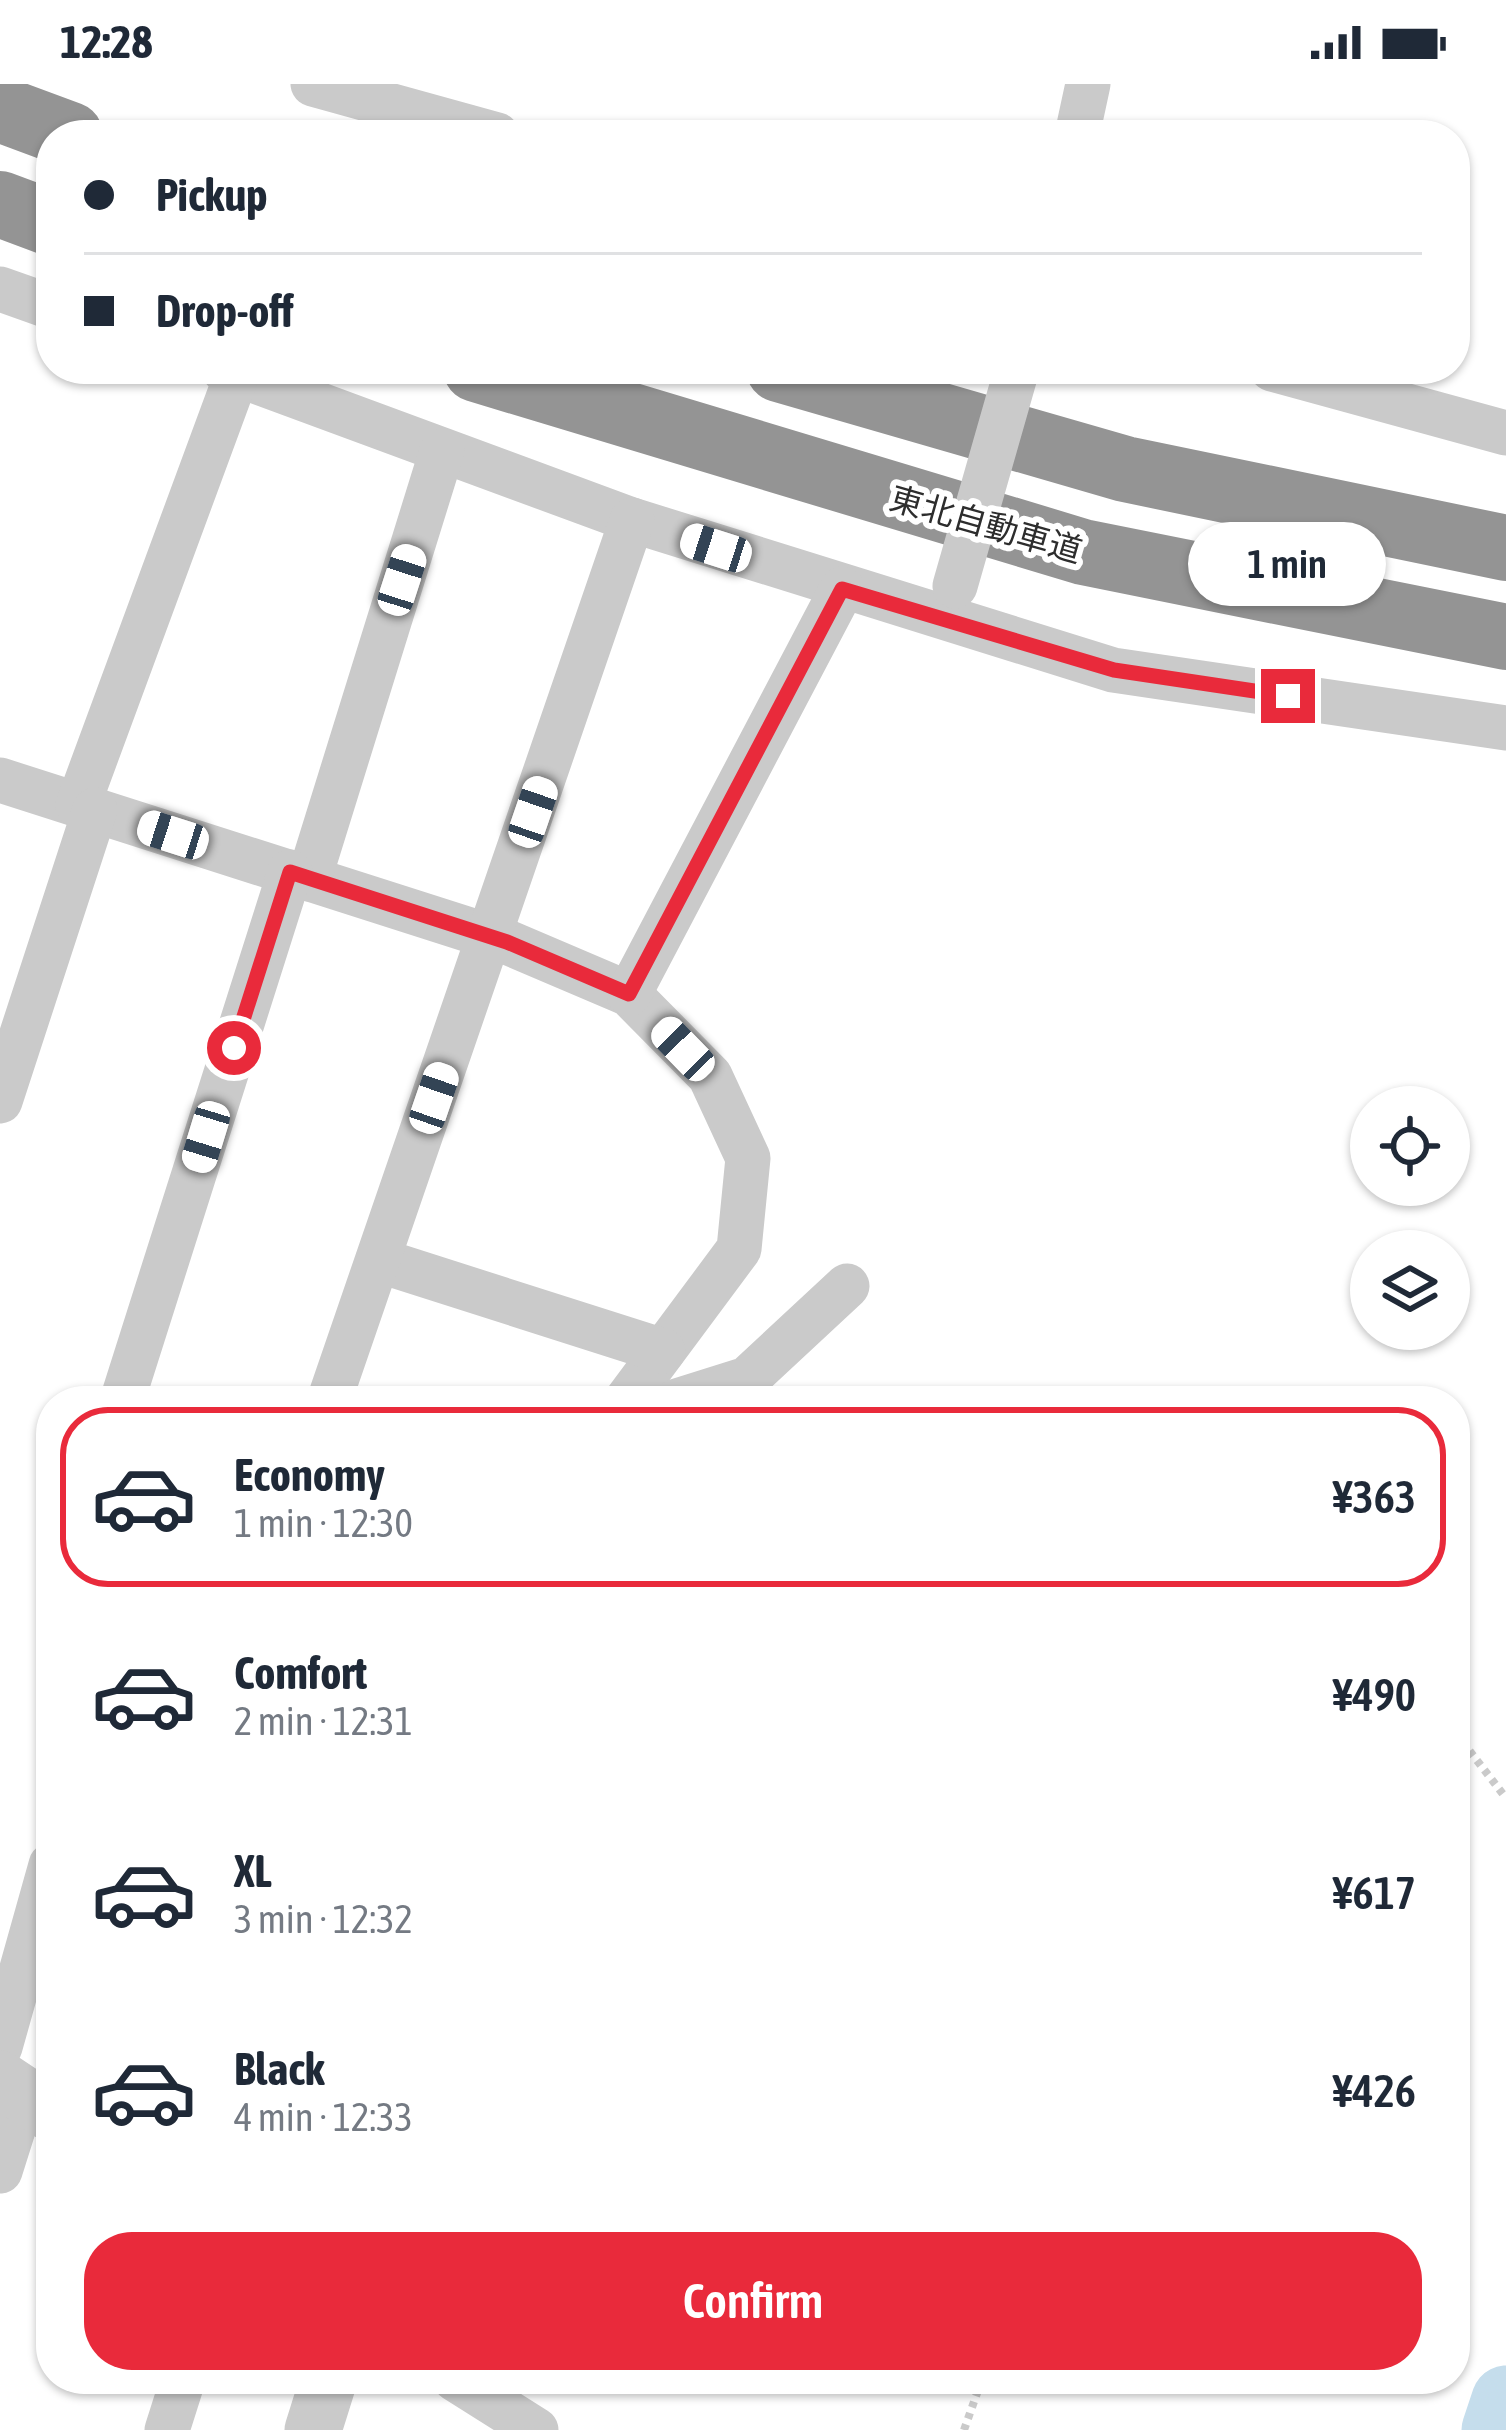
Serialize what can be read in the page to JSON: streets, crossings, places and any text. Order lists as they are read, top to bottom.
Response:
{
  "streets": {
    "highway": ["東北自動車道"]
  },
  "page": {
    "status": "12:28",
    "banner": ["Pickup", "Drop-off"],
    "bubble": "1 min",
    "list": [
      {
        "name": "Economy",
        "note": "1 min · 12:30",
        "value": "¥363"
      },
      {
        "name": "Comfort",
        "note": "2 min · 12:31",
        "value": "¥490"
      },
      {
        "name": "XL",
        "note": "3 min · 12:32",
        "value": "¥617"
      },
      {
        "name": "Black",
        "note": "4 min · 12:33",
        "value": "¥426"
      }
    ],
    "buttons": "Confirm"
  }
}
